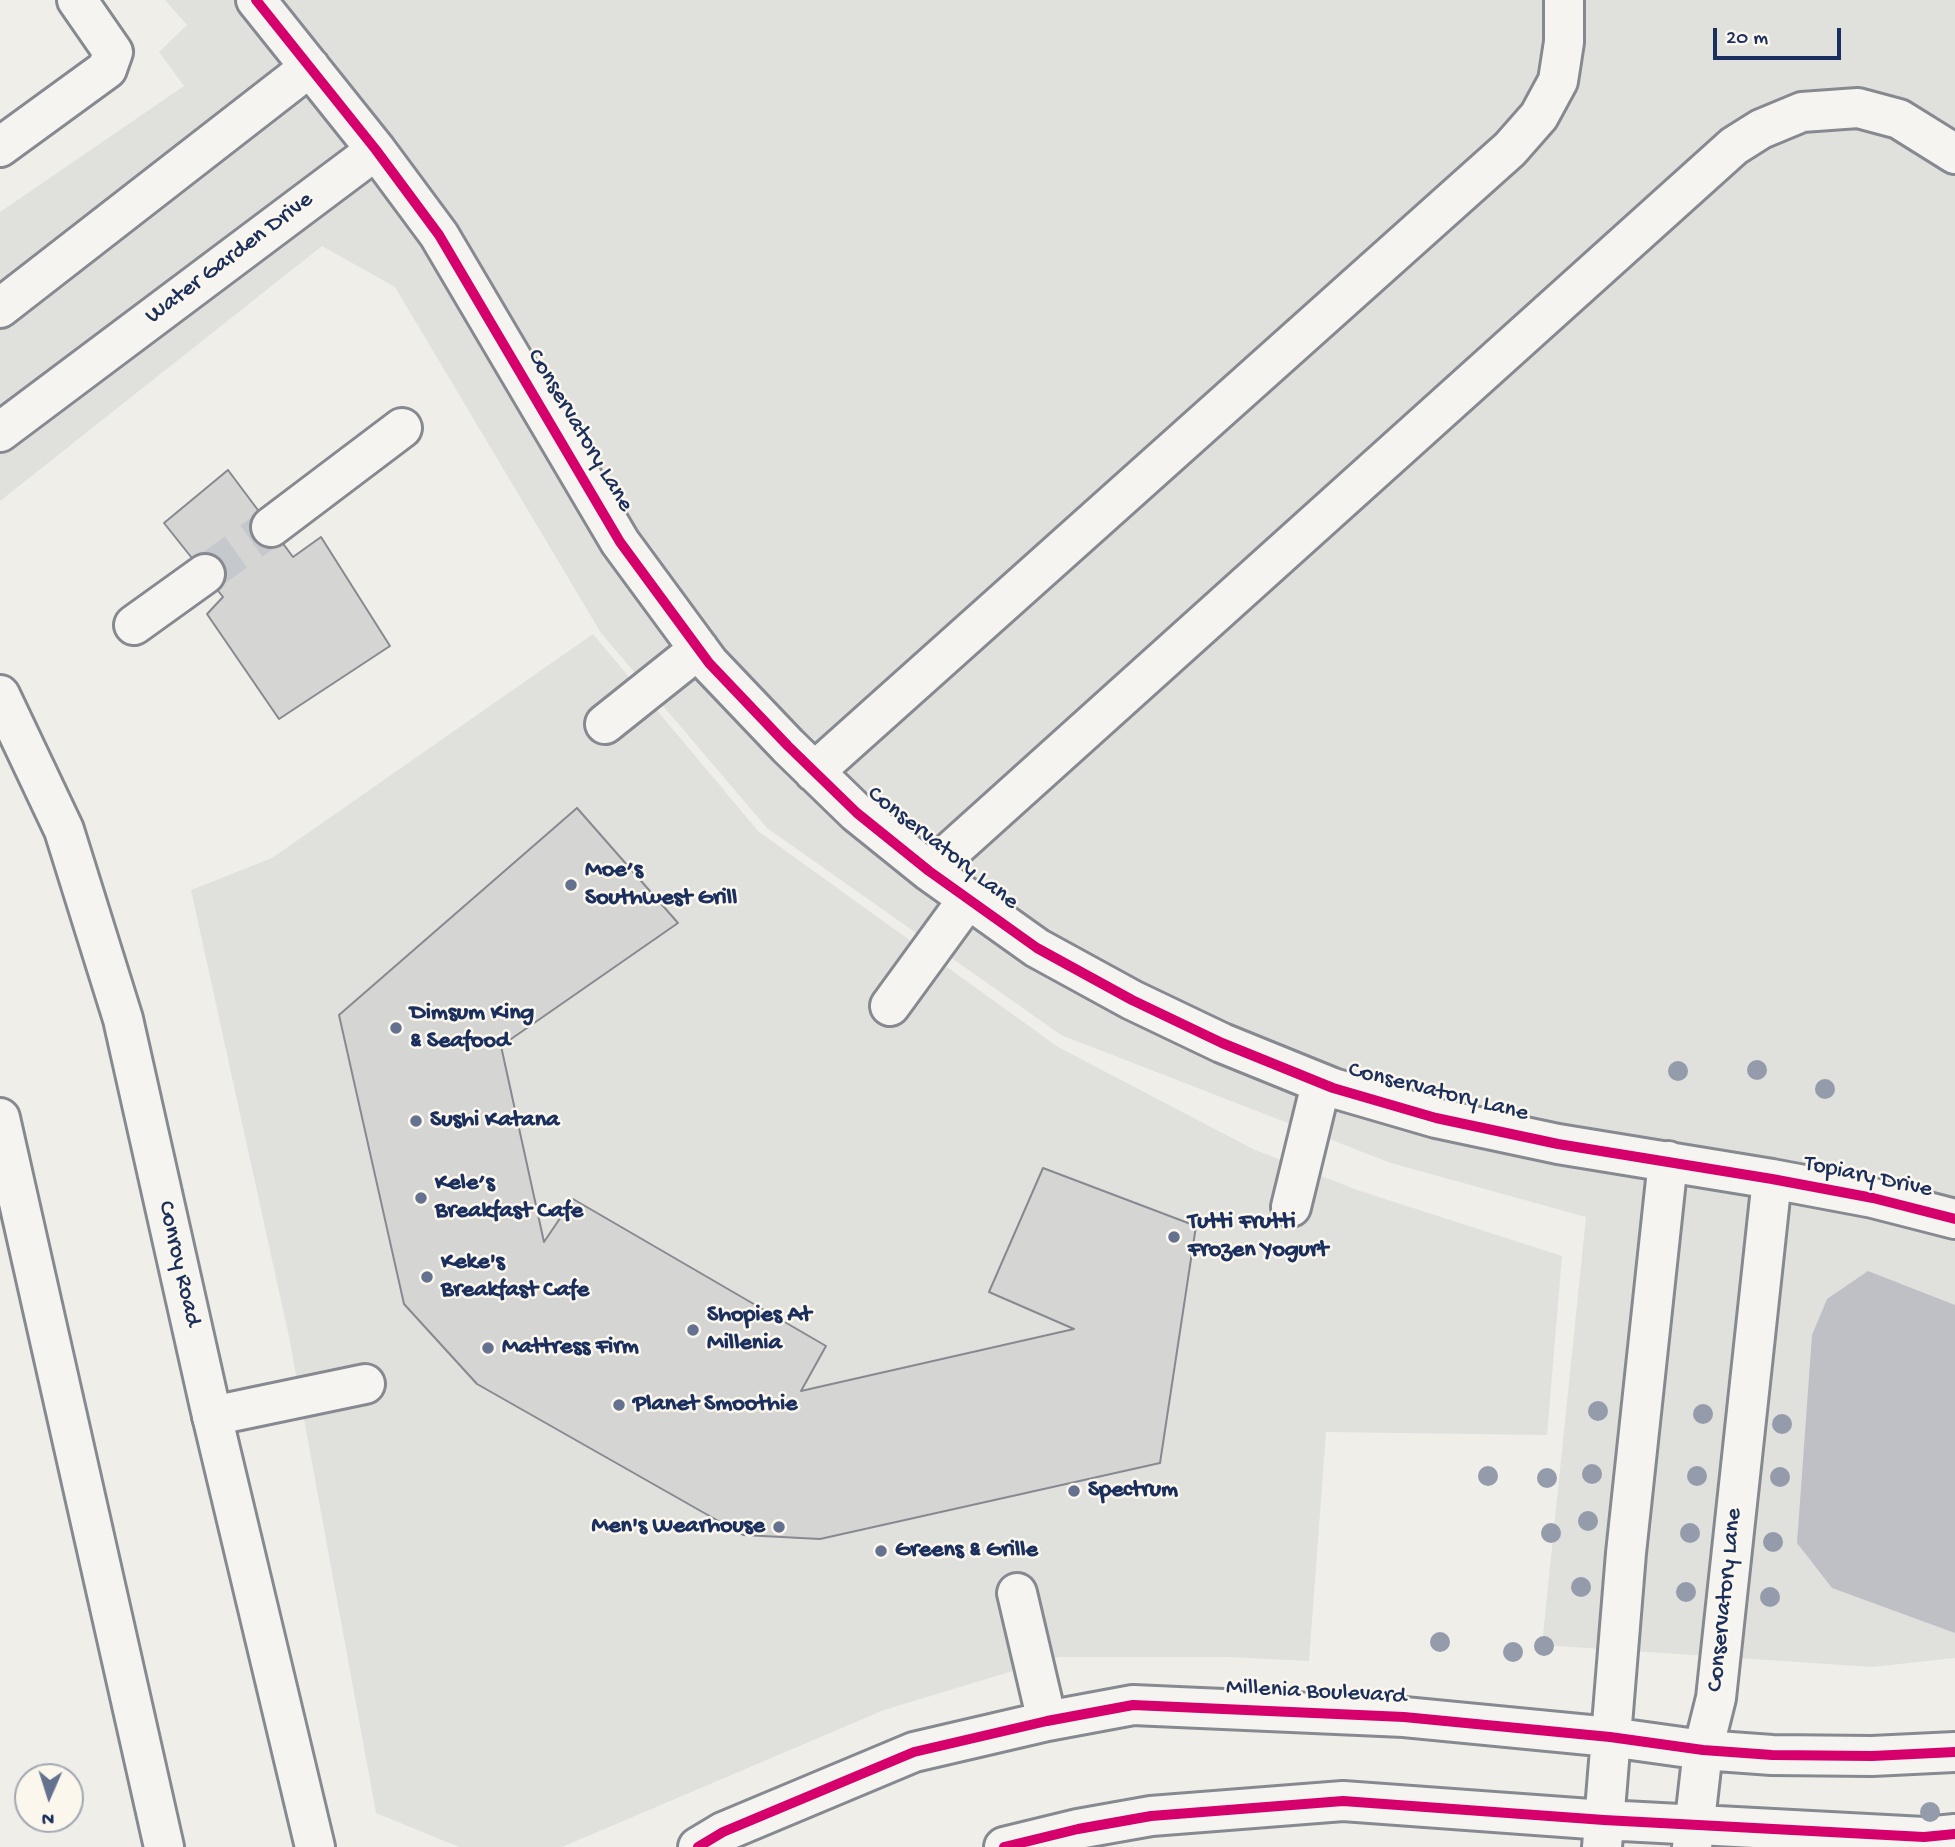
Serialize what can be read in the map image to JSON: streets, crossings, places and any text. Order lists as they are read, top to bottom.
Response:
{
  "streets": {
    "street": [
      "Water Garden Drive",
      "Conservatory Lane",
      "Topiary Drive",
      "Conroy Road",
      "Millenia Boulevard"
    ]
  },
  "crossings": [
    ["Water Garden Drive", "Conservatory Lane"],
    ["Conservatory Lane", "Topiary Drive"],
    ["Conservatory Lane", "Millenia Boulevard"]
  ],
  "places": [
    "Moe’s Southwest Grill",
    "Dimsum King & Seafood",
    "Sushi Katana",
    "Kele’s Breakfast Cafe",
    "Tutti Frutti Frozen Yogurt",
    "Keke's Breakfast Cafe",
    "Shopies At Millenia",
    "Mattress Firm",
    "Planet Smoothie",
    "Spectrum",
    "Men's Wearhouse",
    "Greens & Grille"
  ],
  "scale_bar": "20 m",
  "north": "bottom"
}
